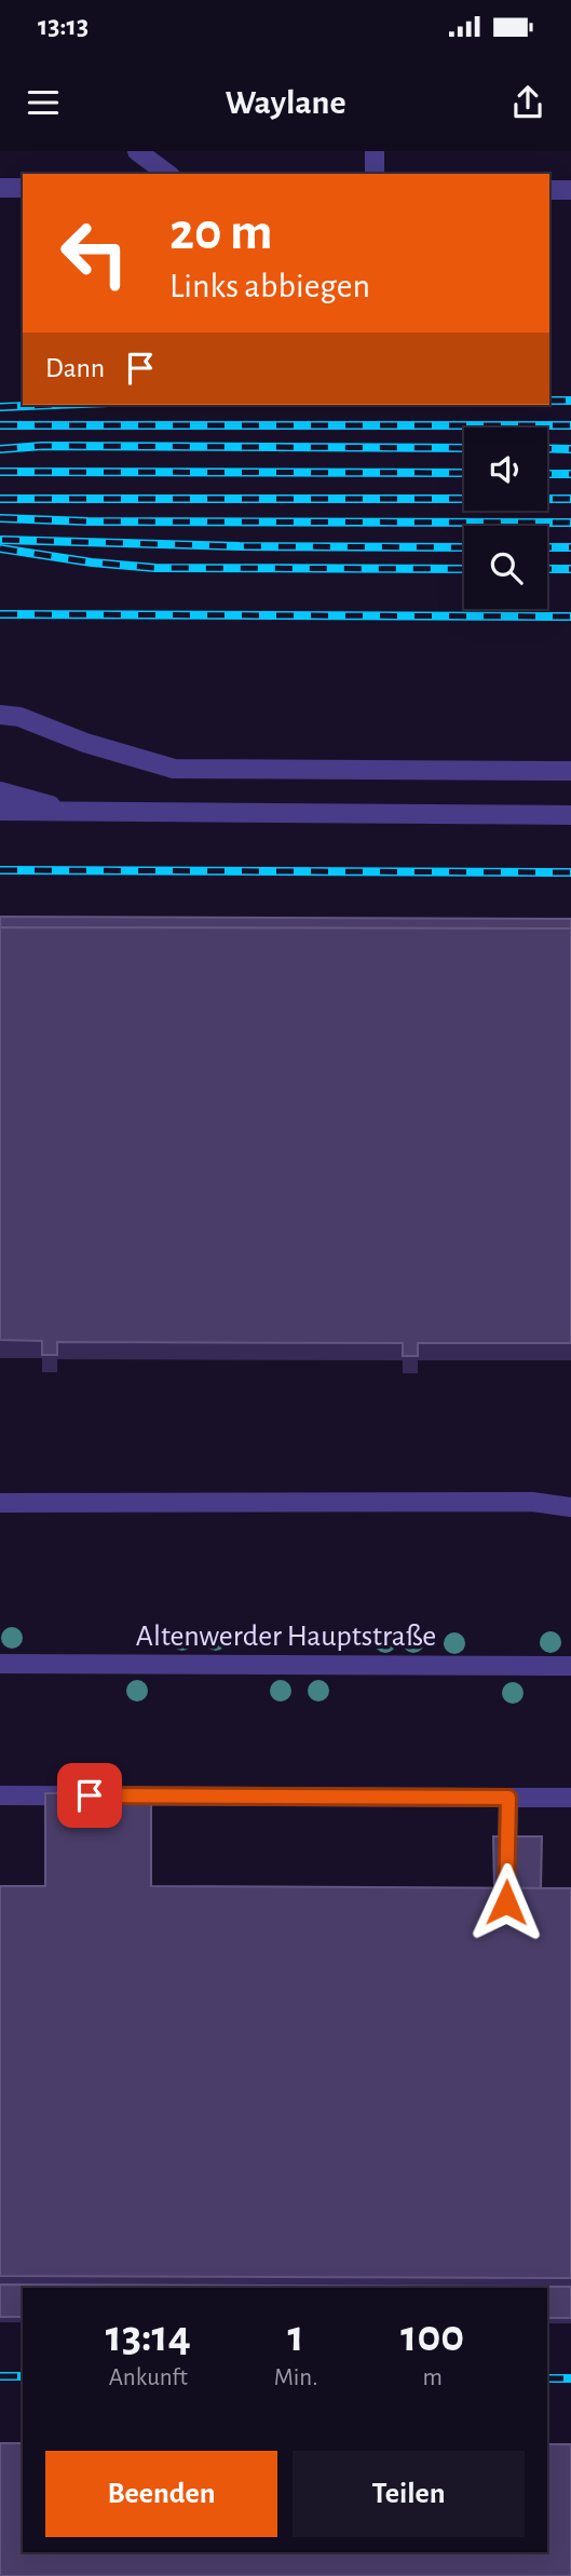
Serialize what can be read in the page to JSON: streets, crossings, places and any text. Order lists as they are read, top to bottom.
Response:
{
  "streets": {
    "street": ["Altenwerder Hauptstraße"]
  },
  "page": {
    "status": "13:13",
    "header": "Waylane",
    "turn": ["20 m", "Links abbiegen"],
    "then": "Dann",
    "eta": [
      "13:14",
      "Ankunft",
      "1",
      "Min.",
      "100",
      "m"
    ],
    "buttons": ["Beenden", "Teilen"]
  }
}
